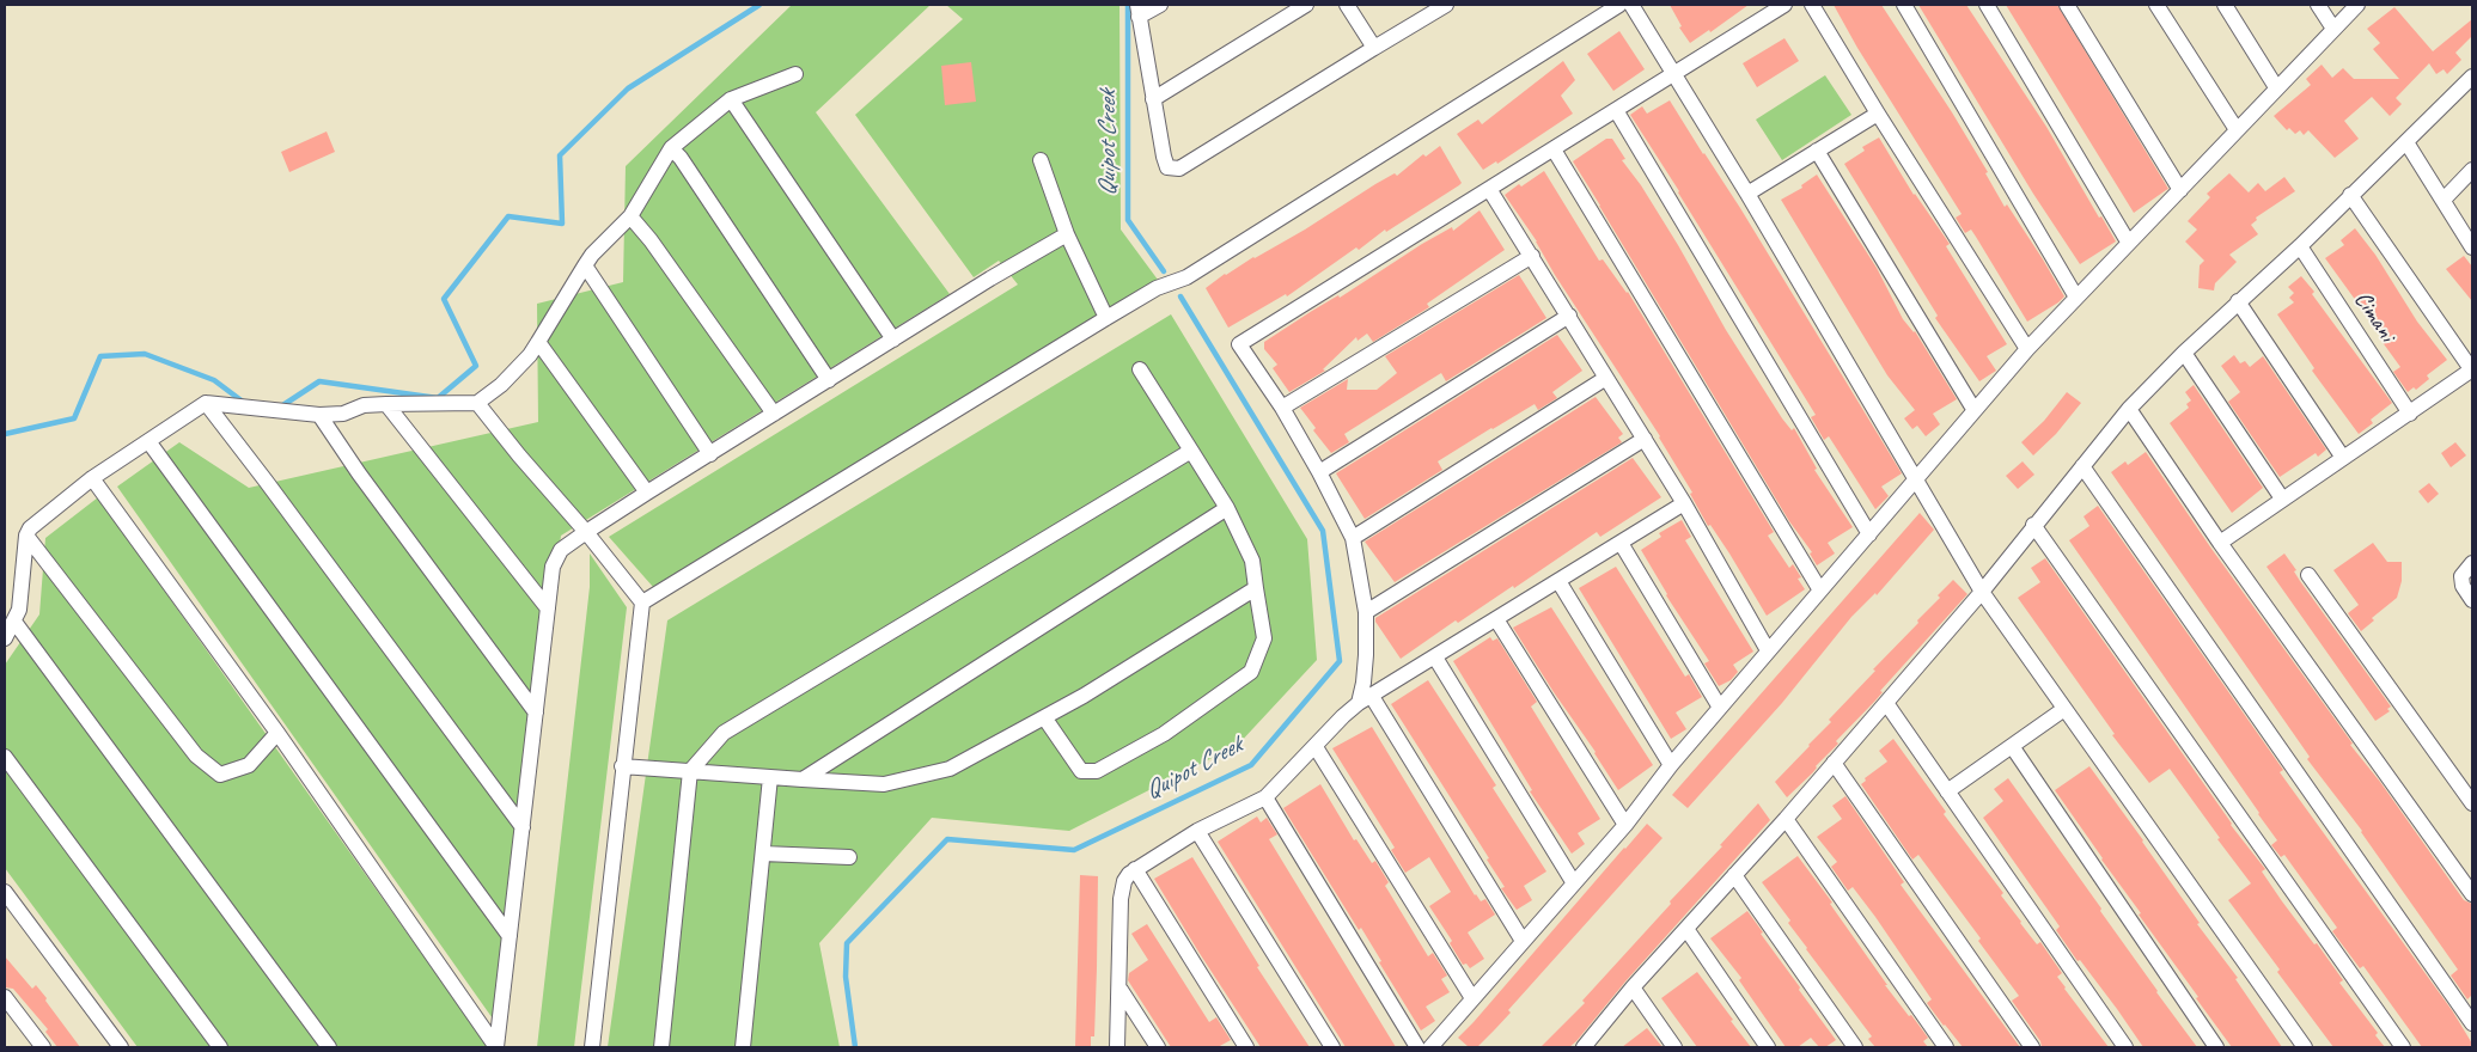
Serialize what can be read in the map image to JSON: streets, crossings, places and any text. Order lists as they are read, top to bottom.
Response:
{
  "streets": {
    "street": ["Cimani"]
  },
  "water": ["Quipot Creek"]
}
